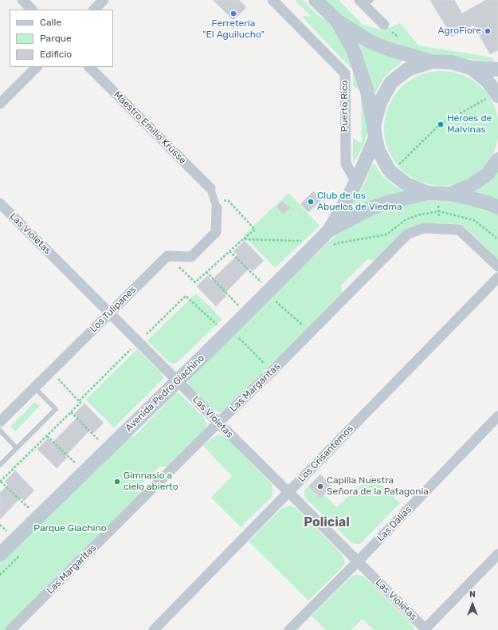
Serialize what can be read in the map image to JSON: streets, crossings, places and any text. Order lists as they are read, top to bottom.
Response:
{
  "streets": {
    "main road": ["Avenida Pedro Giachino"],
    "street": [
      "Puerto Rico",
      "Maestro Emilio Krüsse",
      "Las Violetas",
      "Los Tulipanes",
      "Las Margaritas",
      "Los Crisantemos",
      "Las Dalias"
    ]
  },
  "crossings": [
    ["Puerto Rico", "Avenida Pedro Giachino"],
    ["Las Violetas", "Los Tulipanes"],
    ["Las Violetas", "Las Margaritas"],
    ["Las Violetas", "Avenida Pedro Giachino"],
    ["Las Violetas", "Los Crisantemos"],
    ["Las Violetas", "Las Dalias"]
  ],
  "districts": ["Policial"],
  "parks": ["Parque Giachino"],
  "places": [
    "Ferretería \"El Aguilucho\"",
    "AgroFiore",
    "Héroes de Malvinas",
    "Club de los Abuelos de Viedma",
    "Gimnasio a cielo abierto",
    "Capilla Nuestra Señora de la Patagonia"
  ],
  "legend": ["Calle", "Parque", "Edificio"],
  "north": "top"
}
